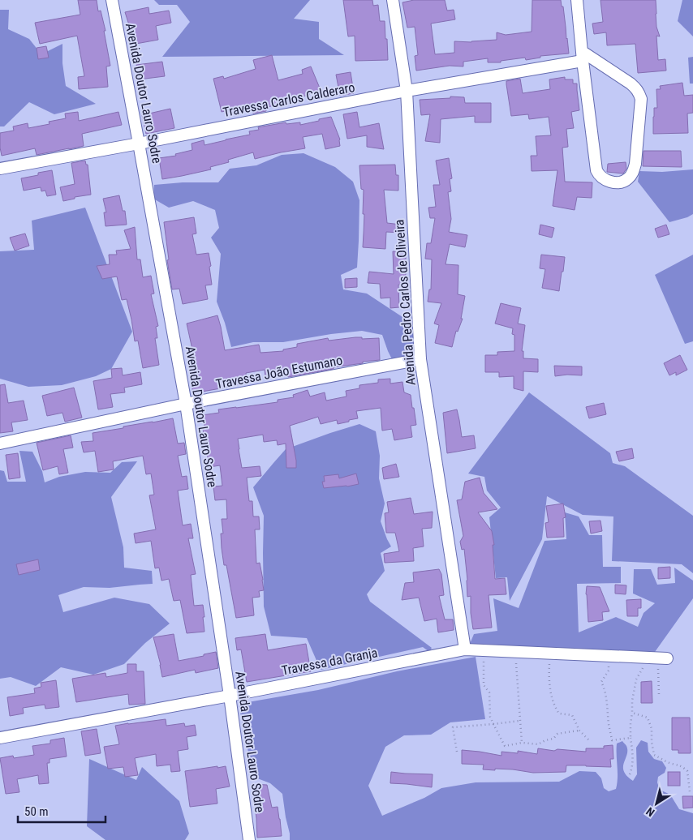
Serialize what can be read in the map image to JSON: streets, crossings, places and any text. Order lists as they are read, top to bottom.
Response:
{
  "streets": {
    "street": [
      "Avenida Doutor Lauro Sodre",
      "Travessa Carlos Calderaro",
      "Avenida Pedro Carlos de Oliveira",
      "Travessa João Estumano",
      "Travessa da Granja"
    ]
  },
  "crossings": [
    ["Avenida Doutor Lauro Sodre", "Travessa Carlos Calderaro"],
    ["Avenida Doutor Lauro Sodre", "Travessa João Estumano"],
    ["Avenida Doutor Lauro Sodre", "Travessa da Granja"],
    ["Travessa Carlos Calderaro", "Avenida Pedro Carlos de Oliveira"],
    ["Avenida Pedro Carlos de Oliveira", "Travessa João Estumano"],
    ["Avenida Pedro Carlos de Oliveira", "Travessa da Granja"]
  ],
  "scale_bar": "50 m",
  "north": "bottom left"
}
